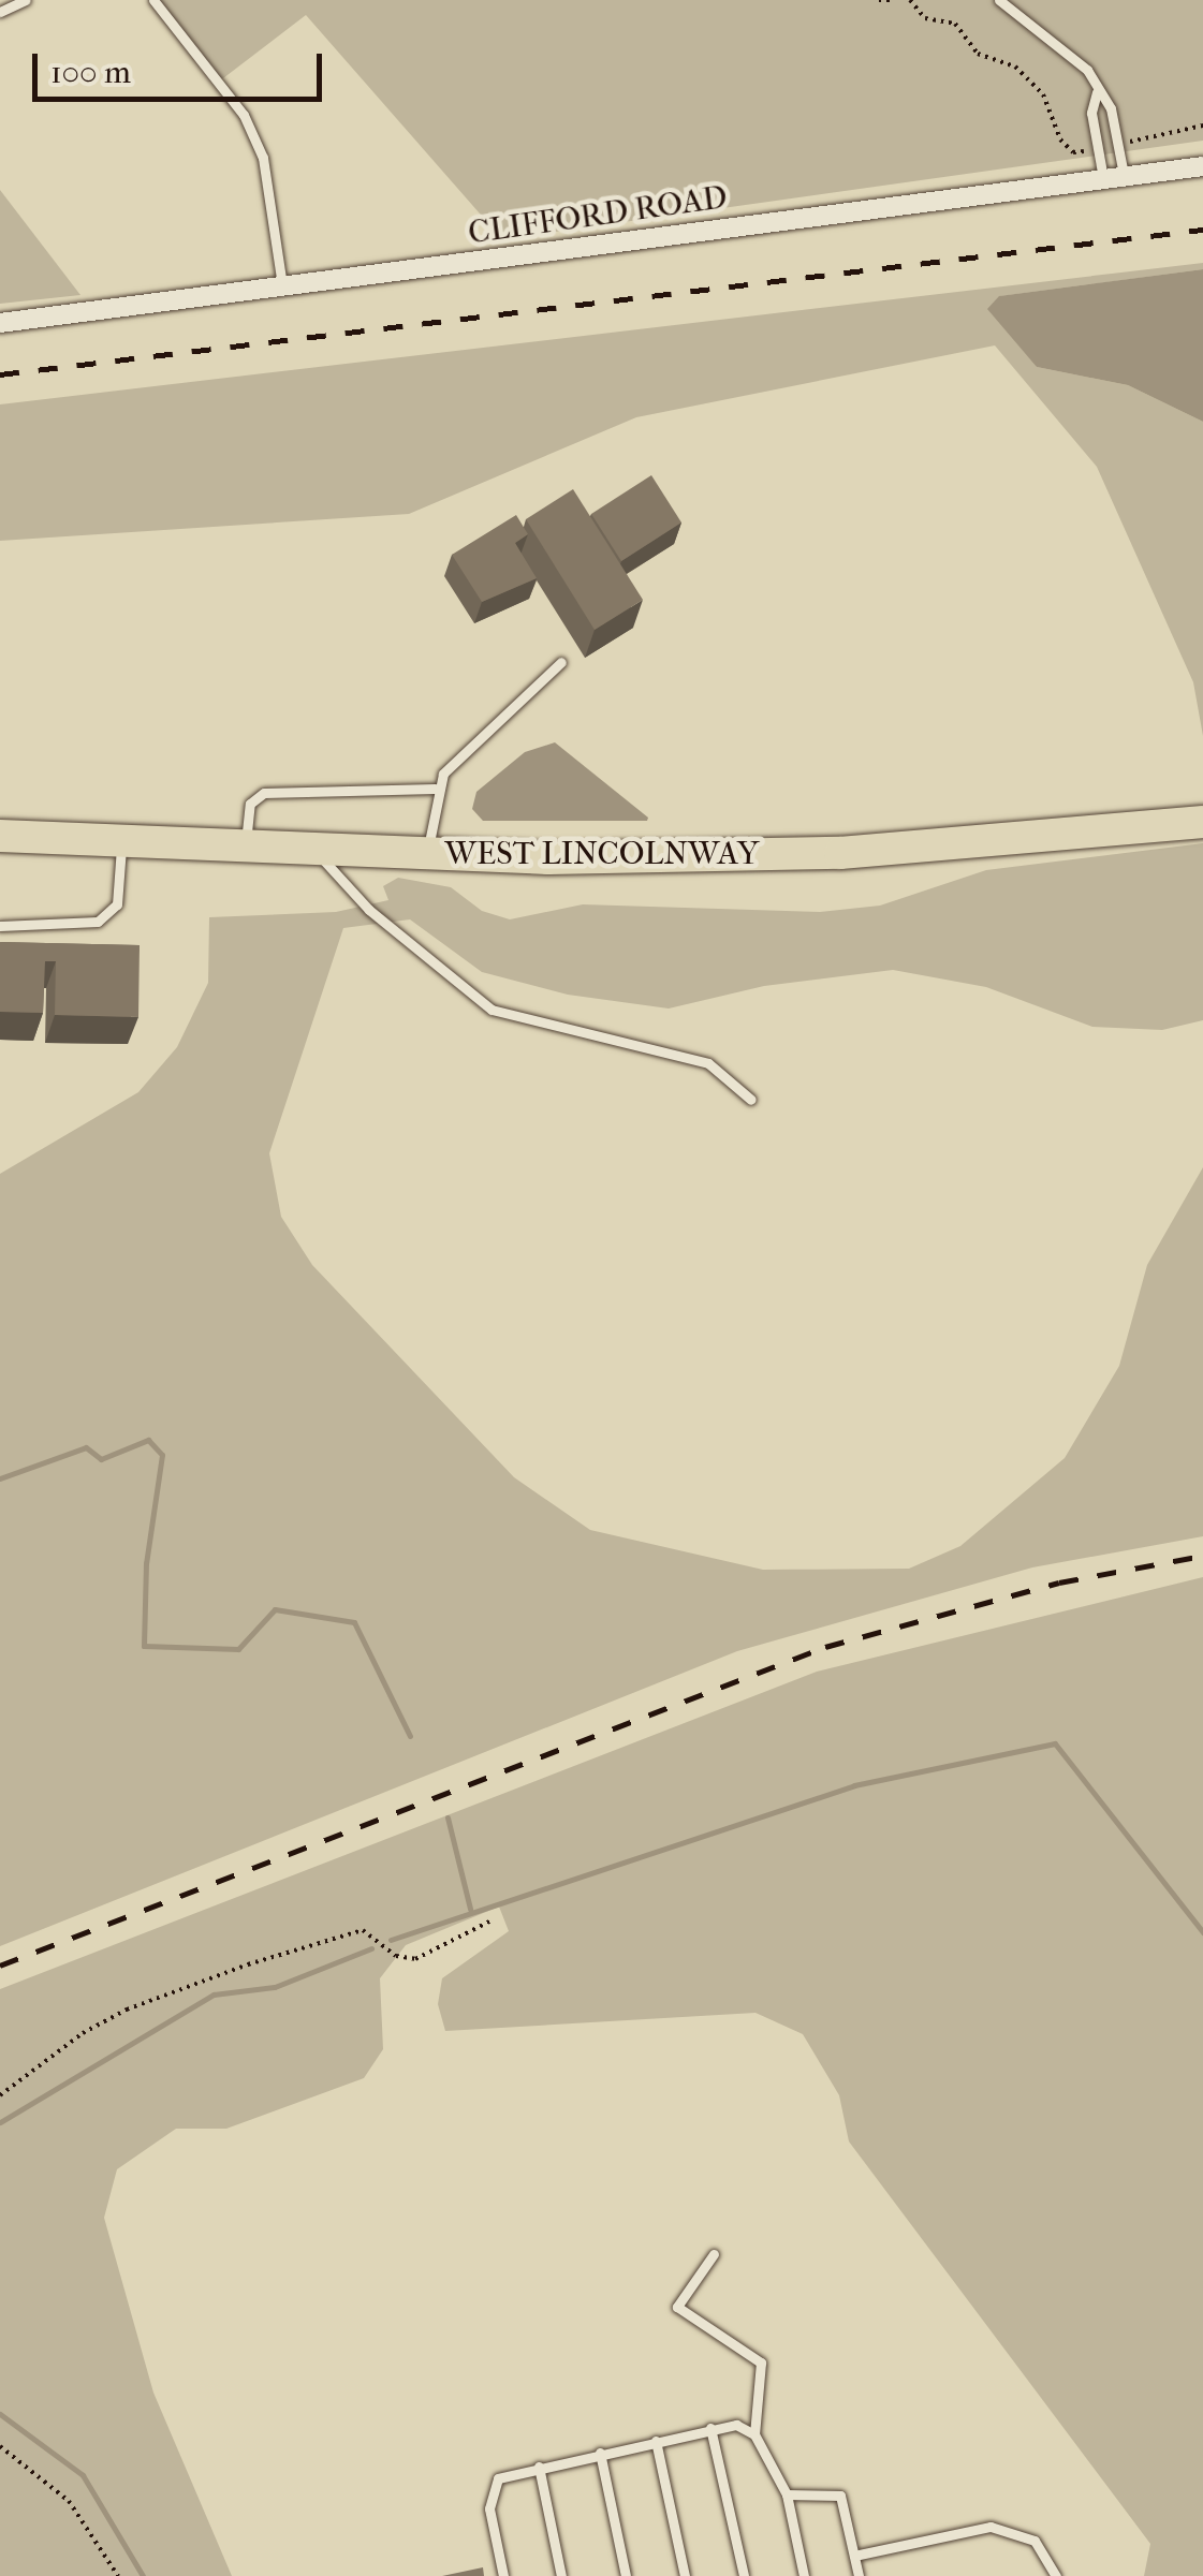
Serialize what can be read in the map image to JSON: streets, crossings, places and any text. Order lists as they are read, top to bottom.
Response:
{
  "streets": {
    "main road": ["WEST LINCOLNWAY"],
    "street": ["CLIFFORD ROAD"]
  },
  "scale_bar": "100 m"
}
